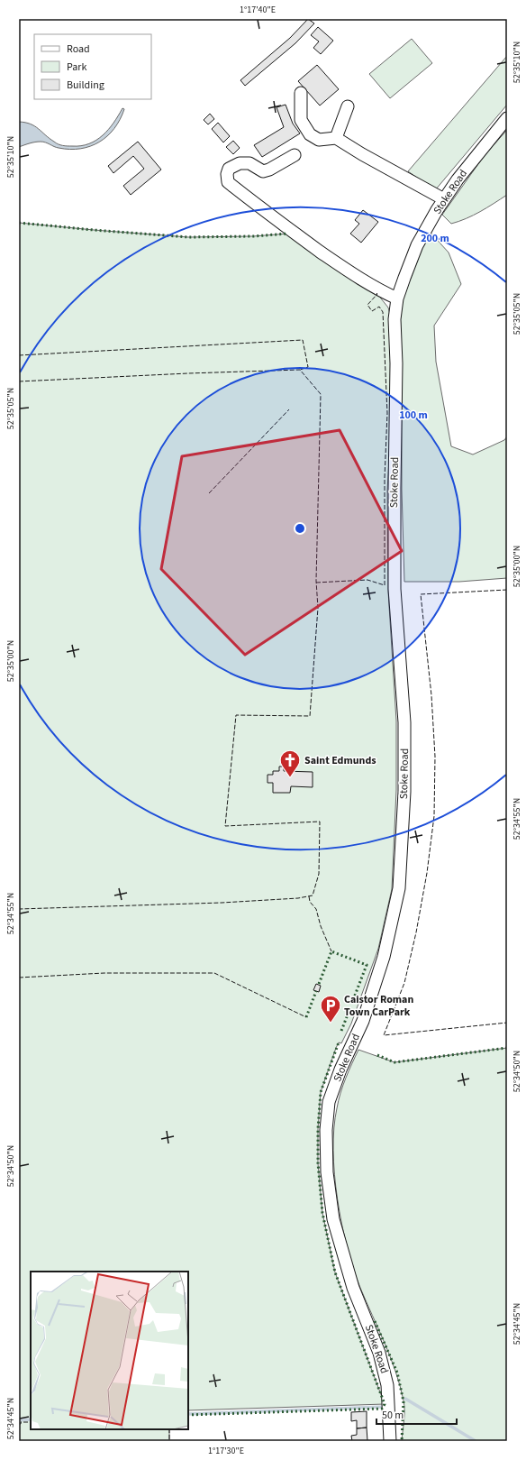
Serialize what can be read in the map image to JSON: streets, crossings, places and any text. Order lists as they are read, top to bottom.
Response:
{
  "streets": {
    "street": ["Stoke Road"]
  },
  "places": {
    "church": ["Saint Edmunds"],
    "parking": ["Caistor Roman Town CarPark"]
  },
  "legend": ["Road", "Park", "Building"],
  "scale_bar": "50 m",
  "coordinates": [
    "1°17'40\"E",
    "52°35'10\"N",
    "52°35'05\"N",
    "52°35'00\"N",
    "52°34'55\"N",
    "52°34'50\"N",
    "52°34'45\"N",
    "1°17'30\"E"
  ],
  "rings": ["200 m", "100 m"]
}
